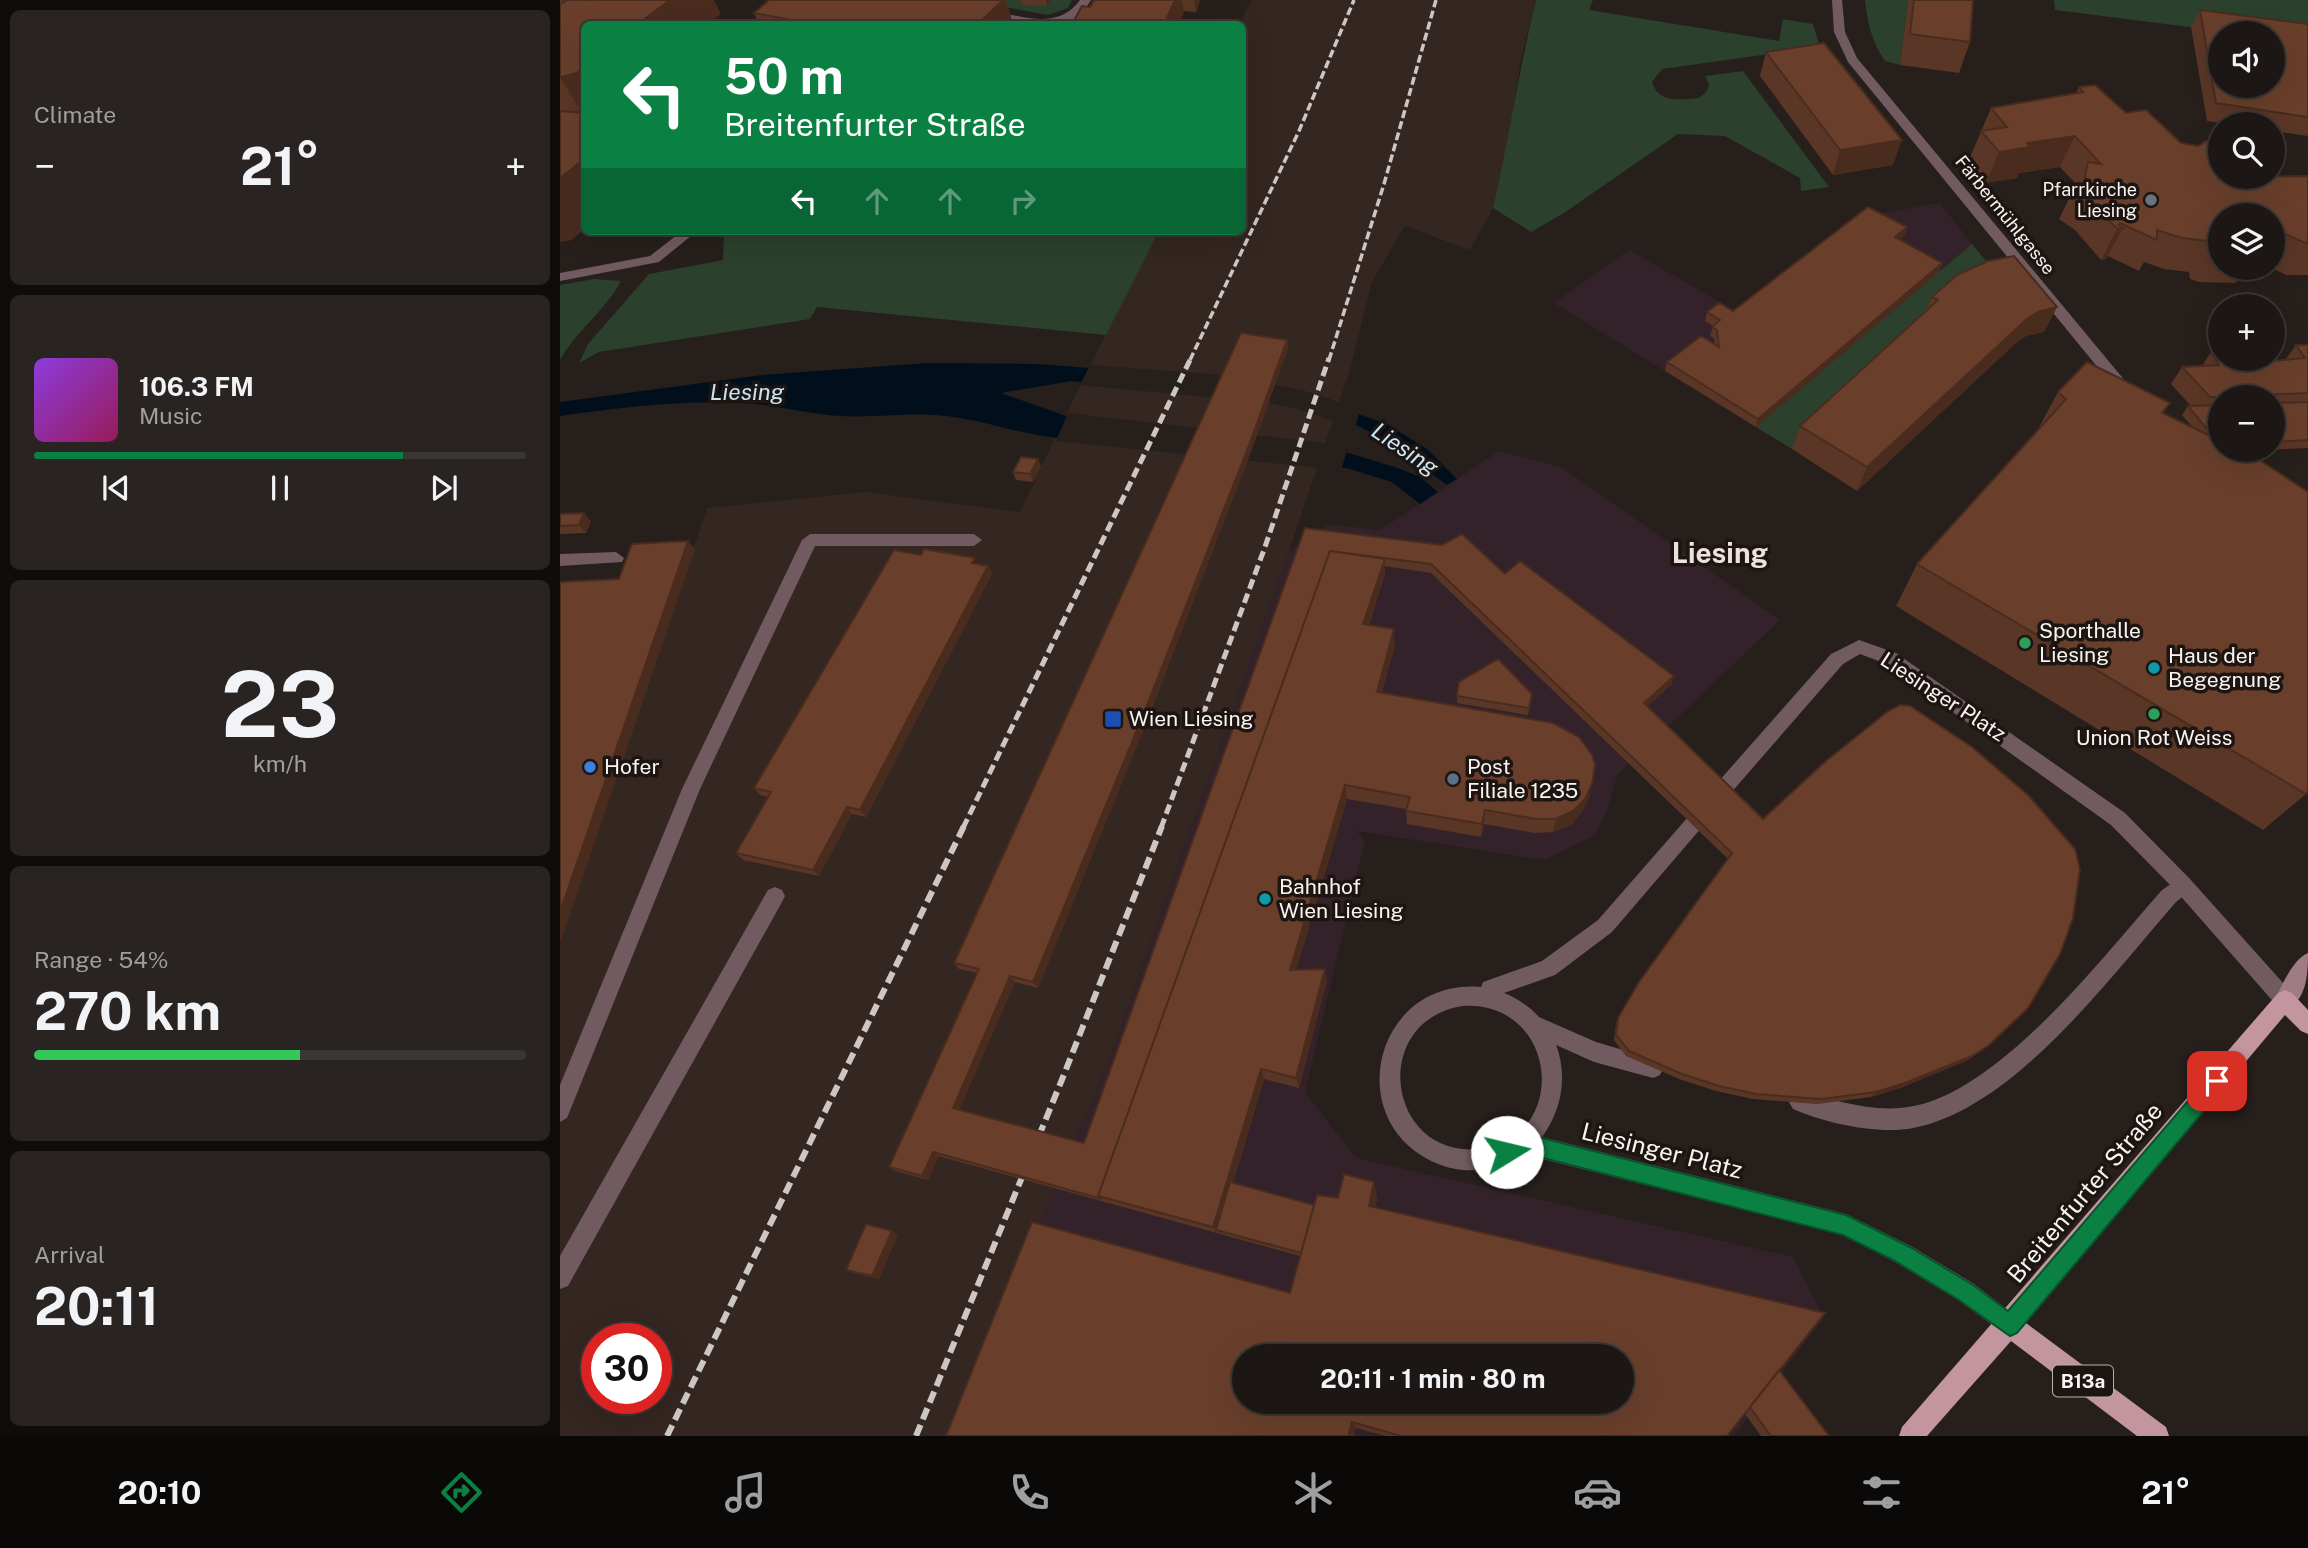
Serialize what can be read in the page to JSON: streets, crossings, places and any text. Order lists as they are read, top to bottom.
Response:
{
  "streets": {
    "main road": ["Breitenfurter Straße", "B13a"],
    "street": ["Färbermühlgasse", "Liesinger Platz"]
  },
  "crossings": [
    ["Liesinger Platz", "Breitenfurter Straße"],
    ["Liesinger Platz", "B13a"],
    ["Breitenfurter Straße", "B13a"]
  ],
  "districts": ["Liesing"],
  "water": ["Liesing"],
  "places": {
    "other": [
      "Pfarrkirche Liesing",
      "Sporthalle Liesing",
      "Haus der Begegnung",
      "Union Rot Weiss",
      "Hofer",
      "Post Filiale 1235",
      "Bahnhof Wien Liesing"
    ],
    "transit": ["Wien Liesing"]
  },
  "page": {
    "tile": [
      "Climate",
      ["23", "km/h"],
      ["Range · 54%", "270 km"],
      ["Arrival", "20:11"]
    ],
    "map_buttons": ["+", "−"],
    "turn": ["50 m", "Breitenfurter Straße"],
    "heat": ["−", "21°", "+"],
    "song": ["106.3 FM", "Music"],
    "limit": "30",
    "trip": "20:11 · 1 min · 80 m",
    "tabs": ["20:10", "21°"]
  }
}
